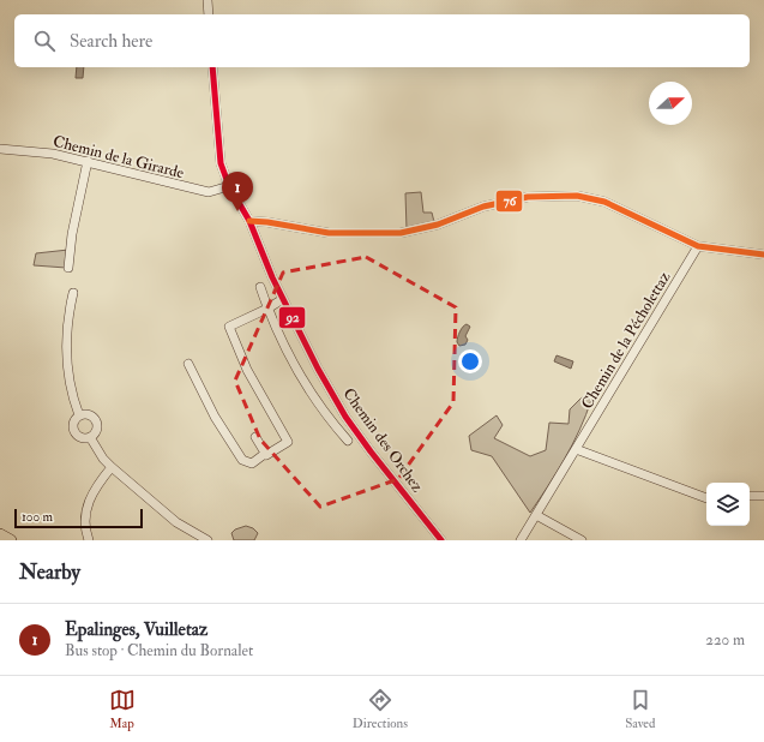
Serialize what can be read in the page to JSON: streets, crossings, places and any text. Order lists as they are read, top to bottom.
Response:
{
  "streets": {
    "street": ["Chemin de la Girarde", "Chemin de la Pécholettaz", "Chemin des Orchez"]
  },
  "crossings": [
    ["Chemin de la Girarde", "Chemin des Orchez"]
  ],
  "lines": ["transit line 92", "transit line 76"],
  "scale_bar": "100 m",
  "north": "right",
  "page": {
    "search": "Search here",
    "pins": "1",
    "scale": "100 m",
    "heading": "Nearby",
    "list": [
      {
        "mark": "1",
        "name": "Epalinges, Vuilletaz",
        "note": "Bus stop · Chemin du Bornalet",
        "value": "220 m"
      }
    ],
    "nav": ["Map", "Directions", "Saved"]
  }
}
